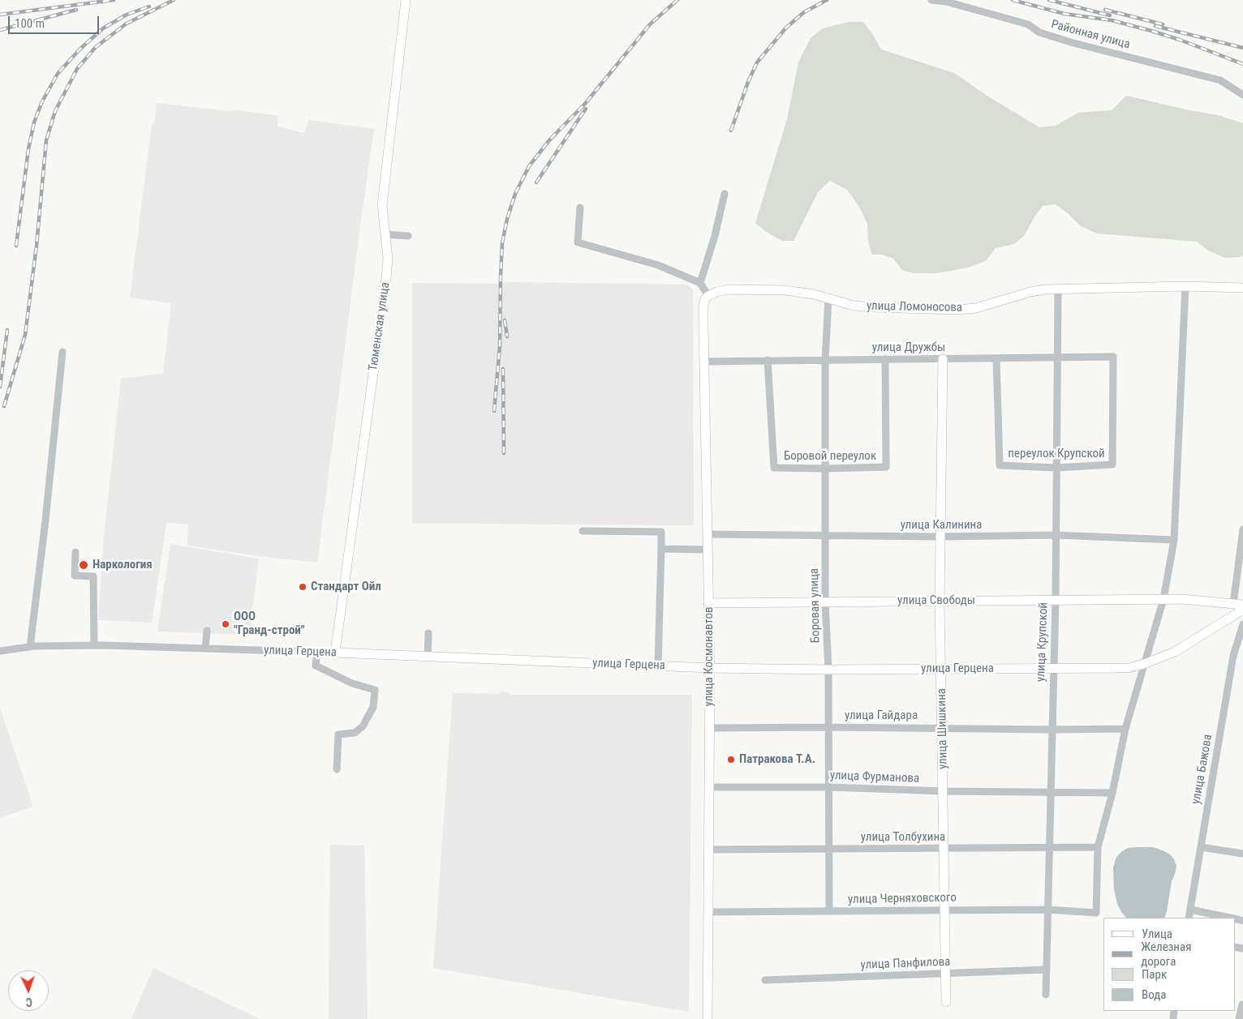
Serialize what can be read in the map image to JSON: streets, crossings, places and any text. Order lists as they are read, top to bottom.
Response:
{
  "streets": {
    "street": [
      "Районная улица",
      "улица Ломоносова",
      "Тюменская улица",
      "улица Дружбы",
      "переулок Крупской",
      "Боровой переулок",
      "улица Калинина",
      "улица Свободы",
      "Боровая улица",
      "улица Крупской",
      "улица Герцена",
      "улица Космонавтов",
      "улица Гайдара",
      "улица Шишкина",
      "улица Бажова",
      "улица Фурманова",
      "улица Толбухина",
      "улица Черняховского",
      "улица Панфилова"
    ]
  },
  "crossings": [
    ["улица Ломоносова", "Боровая улица"],
    ["улица Ломоносова", "улица Крупской"],
    ["улица Ломоносова", "улица Космонавтов"],
    ["Тюменская улица", "улица Герцена"],
    ["улица Дружбы", "переулок Крупской"],
    ["улица Дружбы", "Боровой переулок"],
    ["улица Дружбы", "Боровая улица"],
    ["улица Дружбы", "улица Крупской"],
    ["улица Дружбы", "улица Космонавтов"],
    ["улица Дружбы", "улица Шишкина"],
    ["переулок Крупской", "улица Крупской"],
    ["Боровой переулок", "Боровая улица"],
    ["улица Калинина", "Боровая улица"],
    ["улица Калинина", "улица Крупской"],
    ["улица Калинина", "улица Космонавтов"],
    ["улица Калинина", "улица Шишкина"],
    ["улица Свободы", "Боровая улица"],
    ["улица Свободы", "улица Крупской"],
    ["улица Свободы", "улица Космонавтов"],
    ["улица Свободы", "улица Шишкина"],
    ["Боровая улица", "улица Герцена"],
    ["Боровая улица", "улица Гайдара"],
    ["Боровая улица", "улица Фурманова"],
    ["Боровая улица", "улица Толбухина"],
    ["Боровая улица", "улица Черняховского"],
    ["улица Крупской", "улица Герцена"],
    ["улица Крупской", "улица Гайдара"],
    ["улица Крупской", "улица Фурманова"],
    ["улица Крупской", "улица Толбухина"],
    ["улица Крупской", "улица Черняховского"],
    ["улица Крупской", "улица Панфилова"],
    ["улица Герцена", "улица Космонавтов"],
    ["улица Герцена", "улица Шишкина"],
    ["улица Космонавтов", "улица Гайдара"],
    ["улица Космонавтов", "улица Фурманова"],
    ["улица Космонавтов", "улица Толбухина"],
    ["улица Космонавтов", "улица Черняховского"],
    ["улица Гайдара", "улица Шишкина"],
    ["улица Шишкина", "улица Фурманова"],
    ["улица Шишкина", "улица Толбухина"],
    ["улица Шишкина", "улица Черняховского"],
    ["улица Шишкина", "улица Панфилова"],
    ["улица Толбухина", "улица Черняховского"]
  ],
  "places": [
    "Наркология",
    "Стандарт Ойл",
    "ООО \"Гранд-строй\"",
    "Патракова Т.А."
  ],
  "legend": [
    "Улица",
    "Железная дорога",
    "Парк",
    "Вода"
  ],
  "scale_bar": "100 m",
  "north": "bottom"
}
